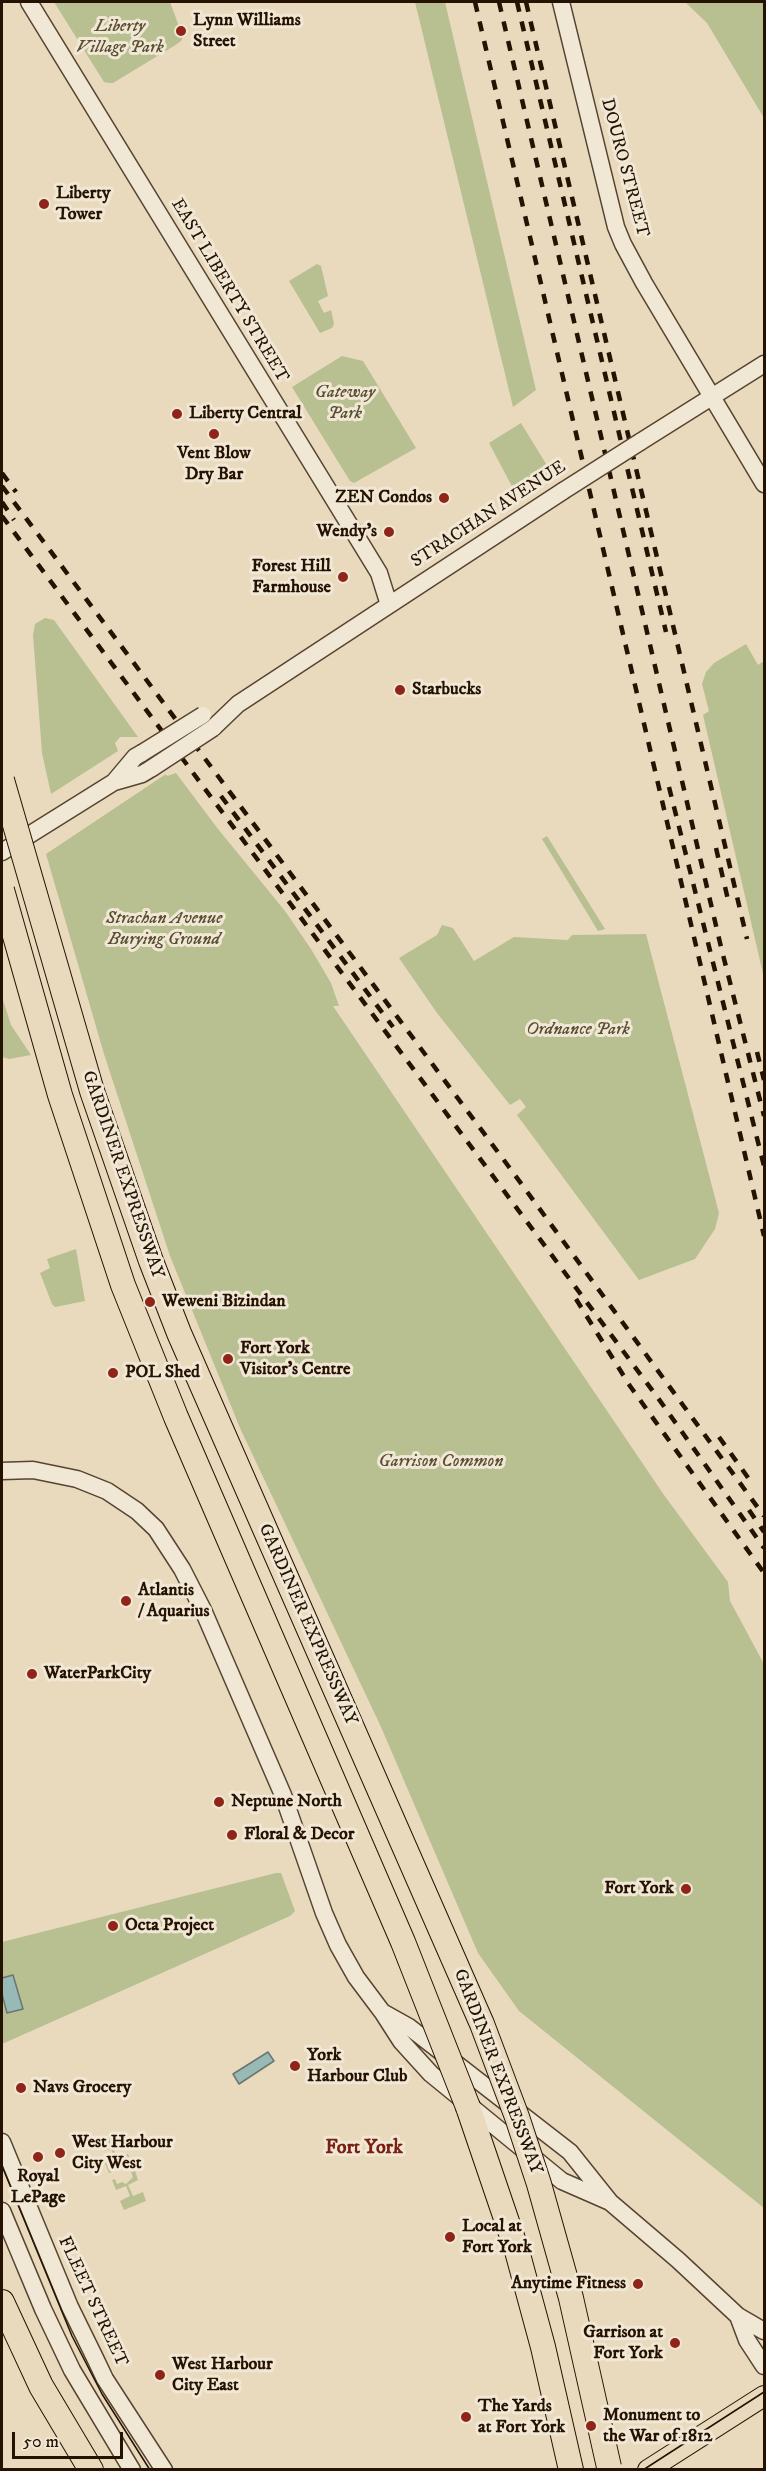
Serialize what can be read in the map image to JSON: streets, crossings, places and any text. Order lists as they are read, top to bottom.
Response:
{
  "streets": {
    "highway": ["GARDINER EXPRESSWAY"],
    "street": [
      "DOURO STREET",
      "EAST LIBERTY STREET",
      "STRACHAN AVENUE",
      "FLEET STREET"
    ]
  },
  "crossings": [
    ["DOURO STREET", "STRACHAN AVENUE"],
    ["EAST LIBERTY STREET", "STRACHAN AVENUE"]
  ],
  "districts": ["Fort York"],
  "parks": [
    "Liberty Village Park",
    "Gateway Park",
    "Strachan Avenue Burying Ground",
    "Ordnance Park",
    "Garrison Common"
  ],
  "places": [
    "Lynn Williams Street",
    "Liberty Tower",
    "Liberty Central",
    "Vent Blow Dry Bar",
    "ZEN Condos",
    "Wendy's",
    "Forest Hill Farmhouse",
    "Starbucks",
    "Weweni Bizindan",
    "Fort York Visitor's Centre",
    "POL Shed",
    "Atlantis / Aquarius",
    "WaterParkCity",
    "Neptune North",
    "Floral & Decor",
    "Fort York",
    "Octa Project",
    "York Harbour Club",
    "Navs Grocery",
    "West Harbour City West",
    "Royal LePage",
    "Local at Fort York",
    "Anytime Fitness",
    "Garrison at Fort York",
    "West Harbour City East",
    "The Yards at Fort York",
    "Monument to the War of 1812"
  ],
  "scale_bar": "50 m"
}
